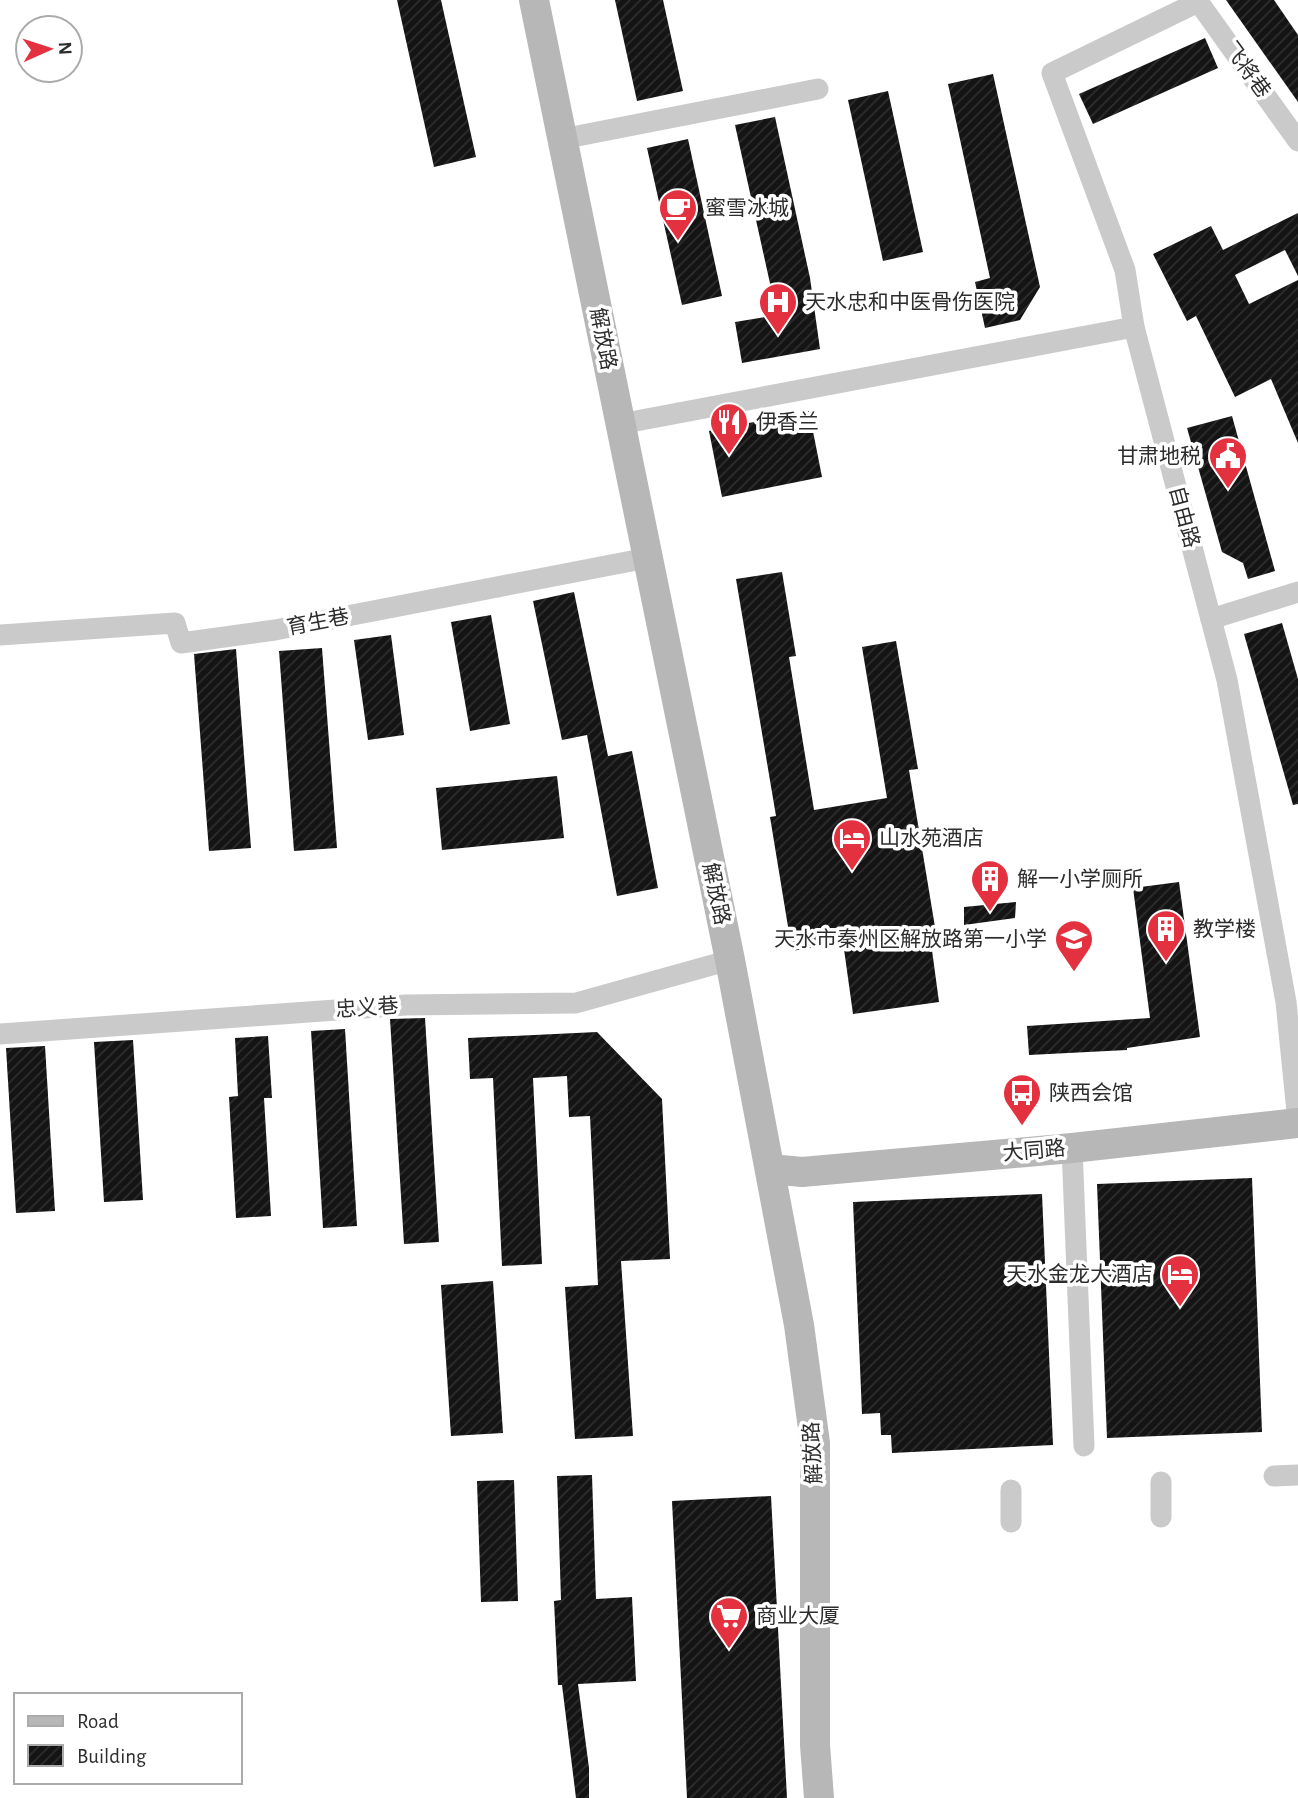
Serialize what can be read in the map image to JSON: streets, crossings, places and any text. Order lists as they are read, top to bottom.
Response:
{
  "streets": {
    "main road": ["解放路", "大同路"],
    "street": [
      "飞将巷",
      "自由路",
      "育生巷",
      "忠义巷"
    ]
  },
  "crossings": [
    ["飞将巷", "自由路"],
    ["解放路", "育生巷"],
    ["解放路", "忠义巷"],
    ["解放路", "大同路"],
    ["自由路", "大同路"]
  ],
  "places": {
    "cafe": ["蜜雪冰城"],
    "hospital": ["天水忠和中医骨伤医院"],
    "restaurant": ["伊香兰"],
    "public building": ["甘肃地税"],
    "hotel": ["山水苑酒店", "天水金龙大酒店"],
    "building": ["解一小学厕所", "教学楼"],
    "school or university": ["天水市秦州区解放路第一小学"],
    "bus stop": ["陕西会馆"],
    "supermarket": ["商业大厦"]
  },
  "legend": ["Road", "Building"],
  "north": "right"
}
